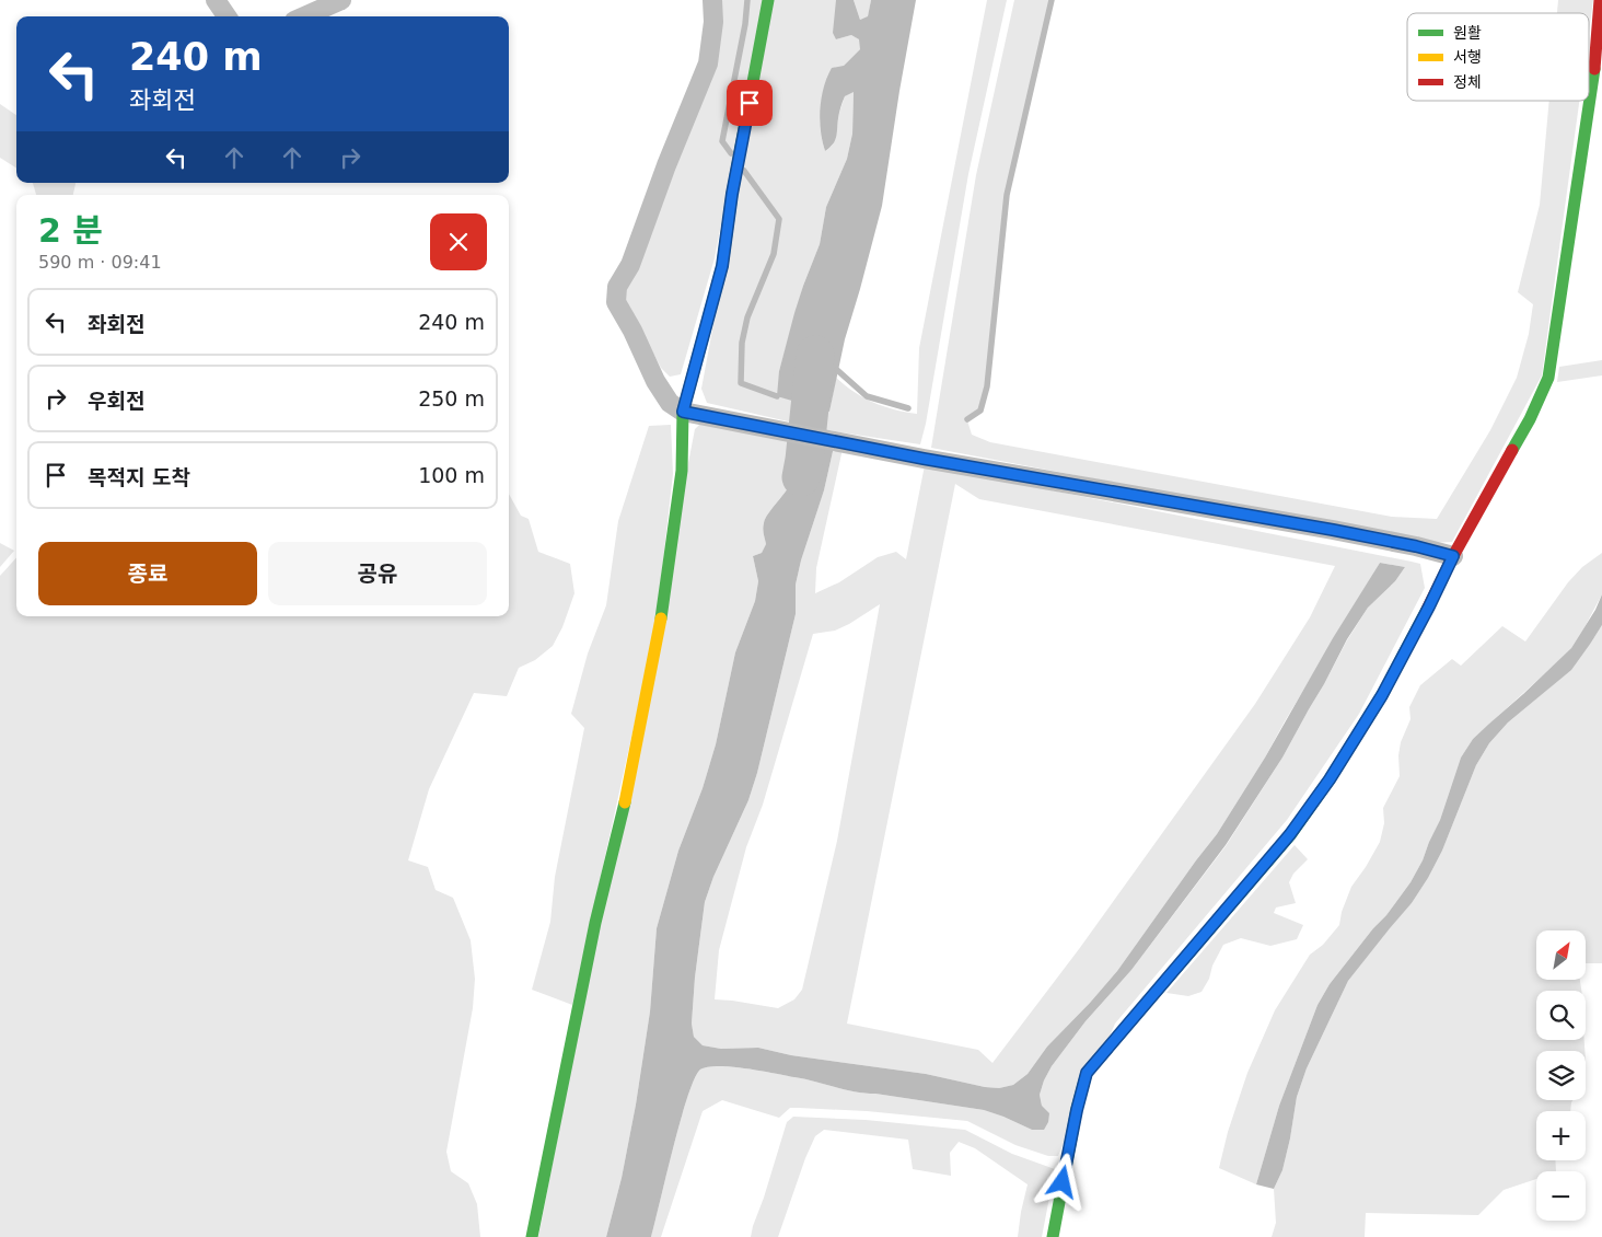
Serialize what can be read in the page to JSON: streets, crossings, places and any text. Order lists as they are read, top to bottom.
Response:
{
  "legend": ["원활", "서행", "정체"],
  "north": "top right",
  "page": {
    "turn": ["240 m", "좌회전"],
    "heading": ["2 분", "590 m · 09:41"],
    "list": [
      {
        "name": "좌회전",
        "value": "240 m"
      },
      {
        "name": "우회전",
        "value": "250 m"
      },
      {
        "name": "목적지 도착",
        "value": "100 m"
      }
    ],
    "buttons": ["종료", "공유"],
    "map_buttons": ["+", "−"]
  }
}
